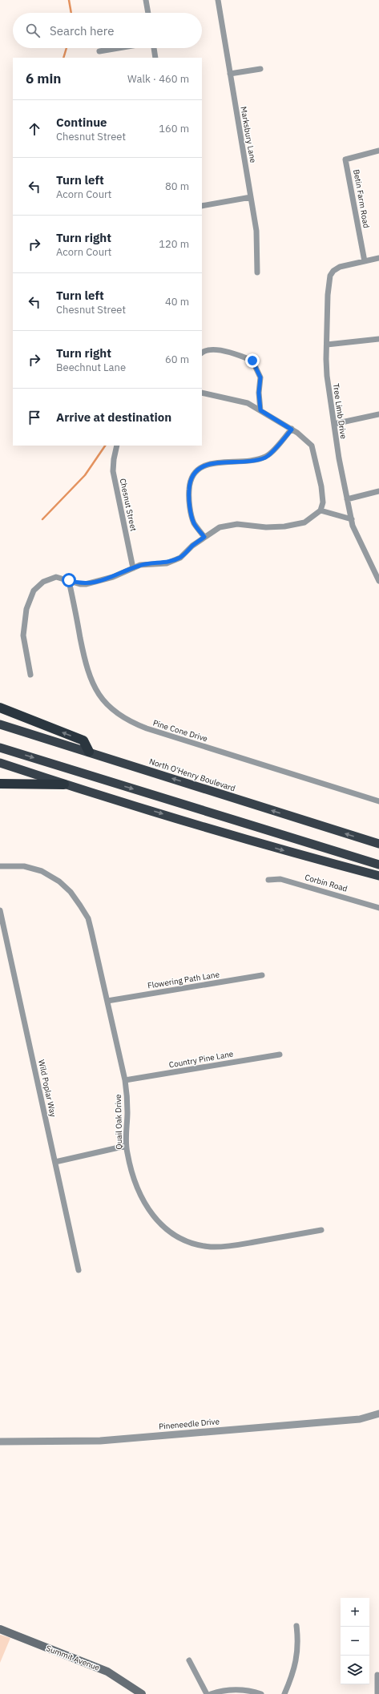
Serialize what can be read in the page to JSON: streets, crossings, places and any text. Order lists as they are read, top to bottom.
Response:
{
  "streets": {
    "highway": ["North O'Henry Boulevard"],
    "main road": ["Summit Avenue"],
    "street": [
      "Marksbury Lane",
      "Betin Farm Road",
      "Tree Limb Drive",
      "Chesnut Street",
      "Pine Cone Drive",
      "Corbin Road",
      "Flowering Path Lane",
      "Country Pine Lane",
      "Wild Poplar Way",
      "Quail Oak Drive",
      "Pineneedle Drive"
    ]
  },
  "crossings": [
    ["Betin Farm Road", "Tree Limb Drive"],
    ["Flowering Path Lane", "Quail Oak Drive"],
    ["Country Pine Lane", "Quail Oak Drive"]
  ],
  "page": {
    "search": "Search here",
    "heading": ["6 min", "Walk · 460 m"],
    "list": [
      ["Continue", "Chesnut Street", "160 m"],
      ["Turn left", "Acorn Court", "80 m"],
      ["Turn right", "Acorn Court", "120 m"],
      ["Turn left", "Chesnut Street", "40 m"],
      ["Turn right", "Beechnut Lane", "60 m"],
      "Arrive at destination"
    ],
    "map_buttons": ["+", "−"]
  }
}
